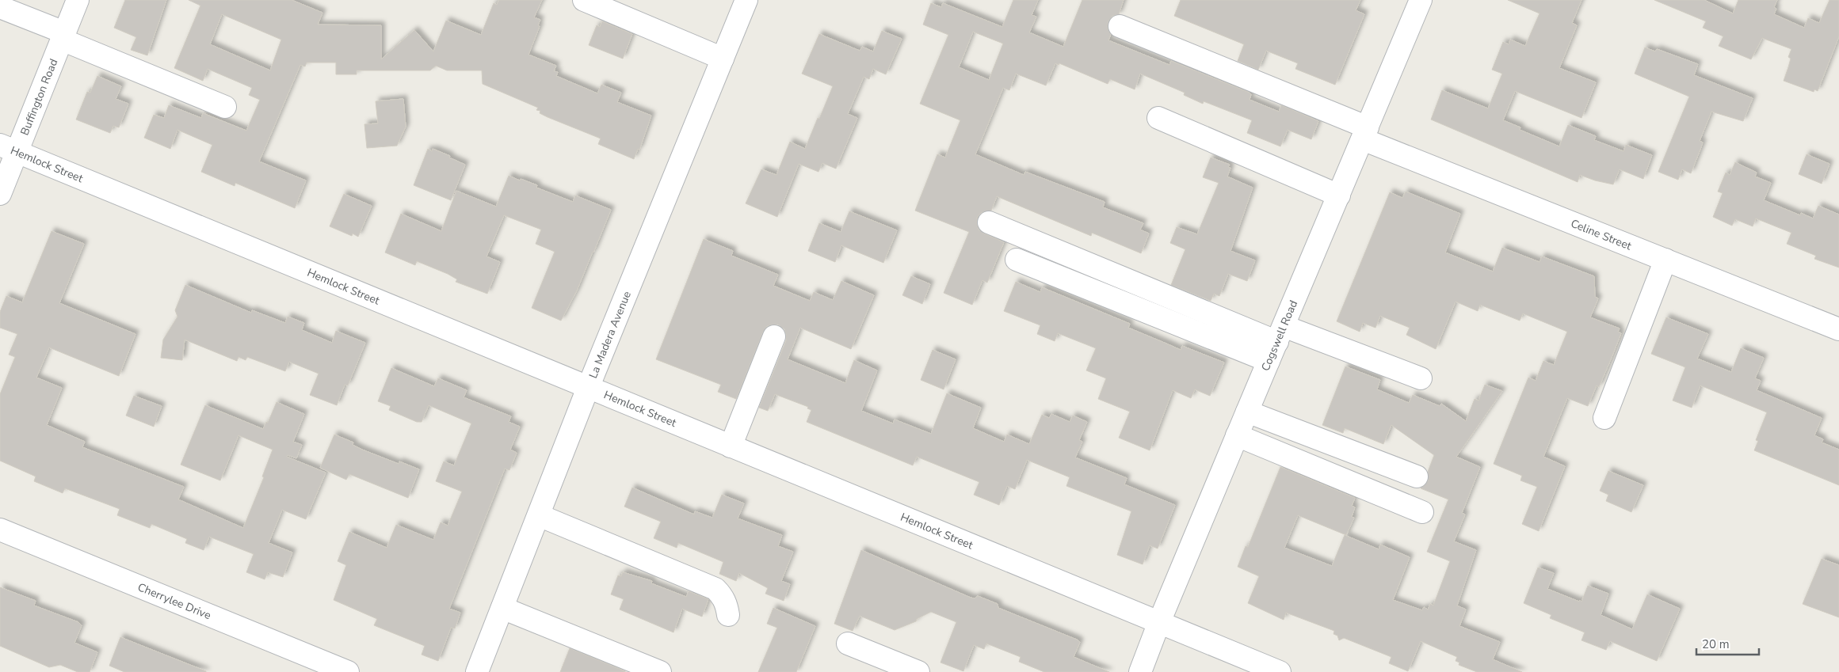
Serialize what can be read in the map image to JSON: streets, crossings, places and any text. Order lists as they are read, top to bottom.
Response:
{
  "streets": {
    "street": [
      "Buffington Road",
      "Hemlock Street",
      "Celine Street",
      "La Madera Avenue",
      "Cogswell Road",
      "Cherrylee Drive"
    ]
  },
  "crossings": [
    ["Buffington Road", "Hemlock Street"],
    ["Hemlock Street", "La Madera Avenue"],
    ["Hemlock Street", "Cogswell Road"],
    ["Celine Street", "Cogswell Road"]
  ],
  "scale_bar": "20 m"
}
